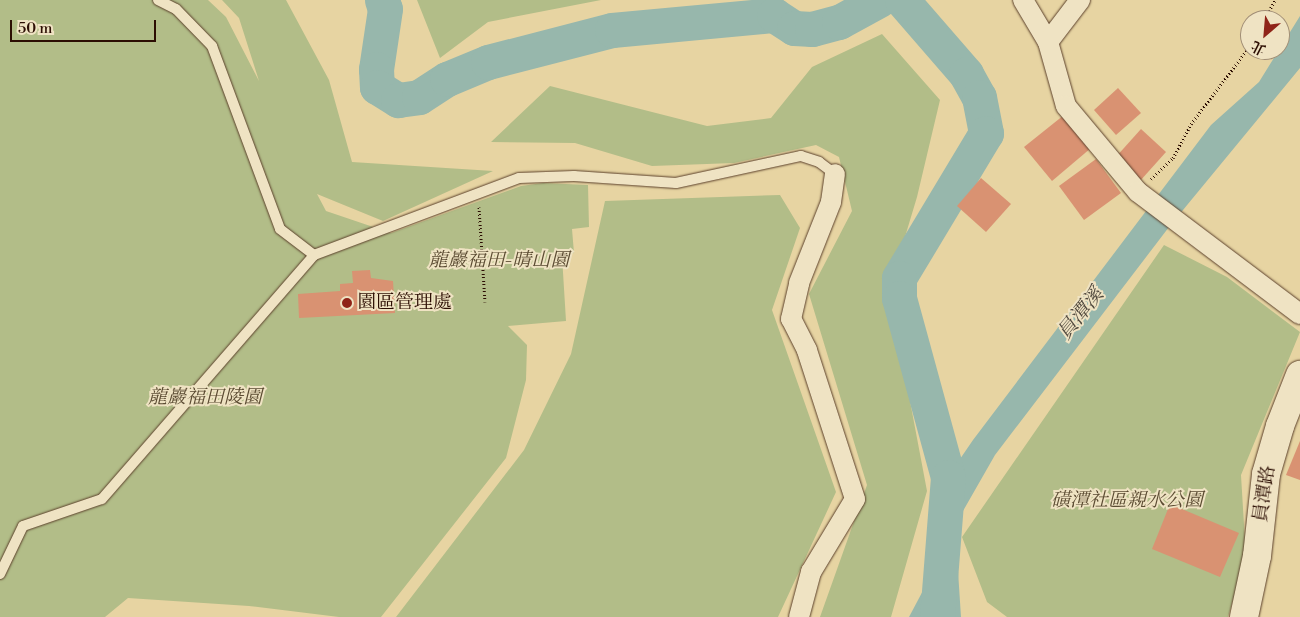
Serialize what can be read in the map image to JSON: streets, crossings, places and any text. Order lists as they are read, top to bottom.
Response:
{
  "streets": {
    "street": ["員潭路"]
  },
  "water": ["員潭溪"],
  "parks": ["龍巖福田-晴山園", "龍巖福田陵園", "磺潭社區親水公園"],
  "places": ["園區管理處"],
  "scale_bar": "50 m",
  "north": "bottom left"
}
